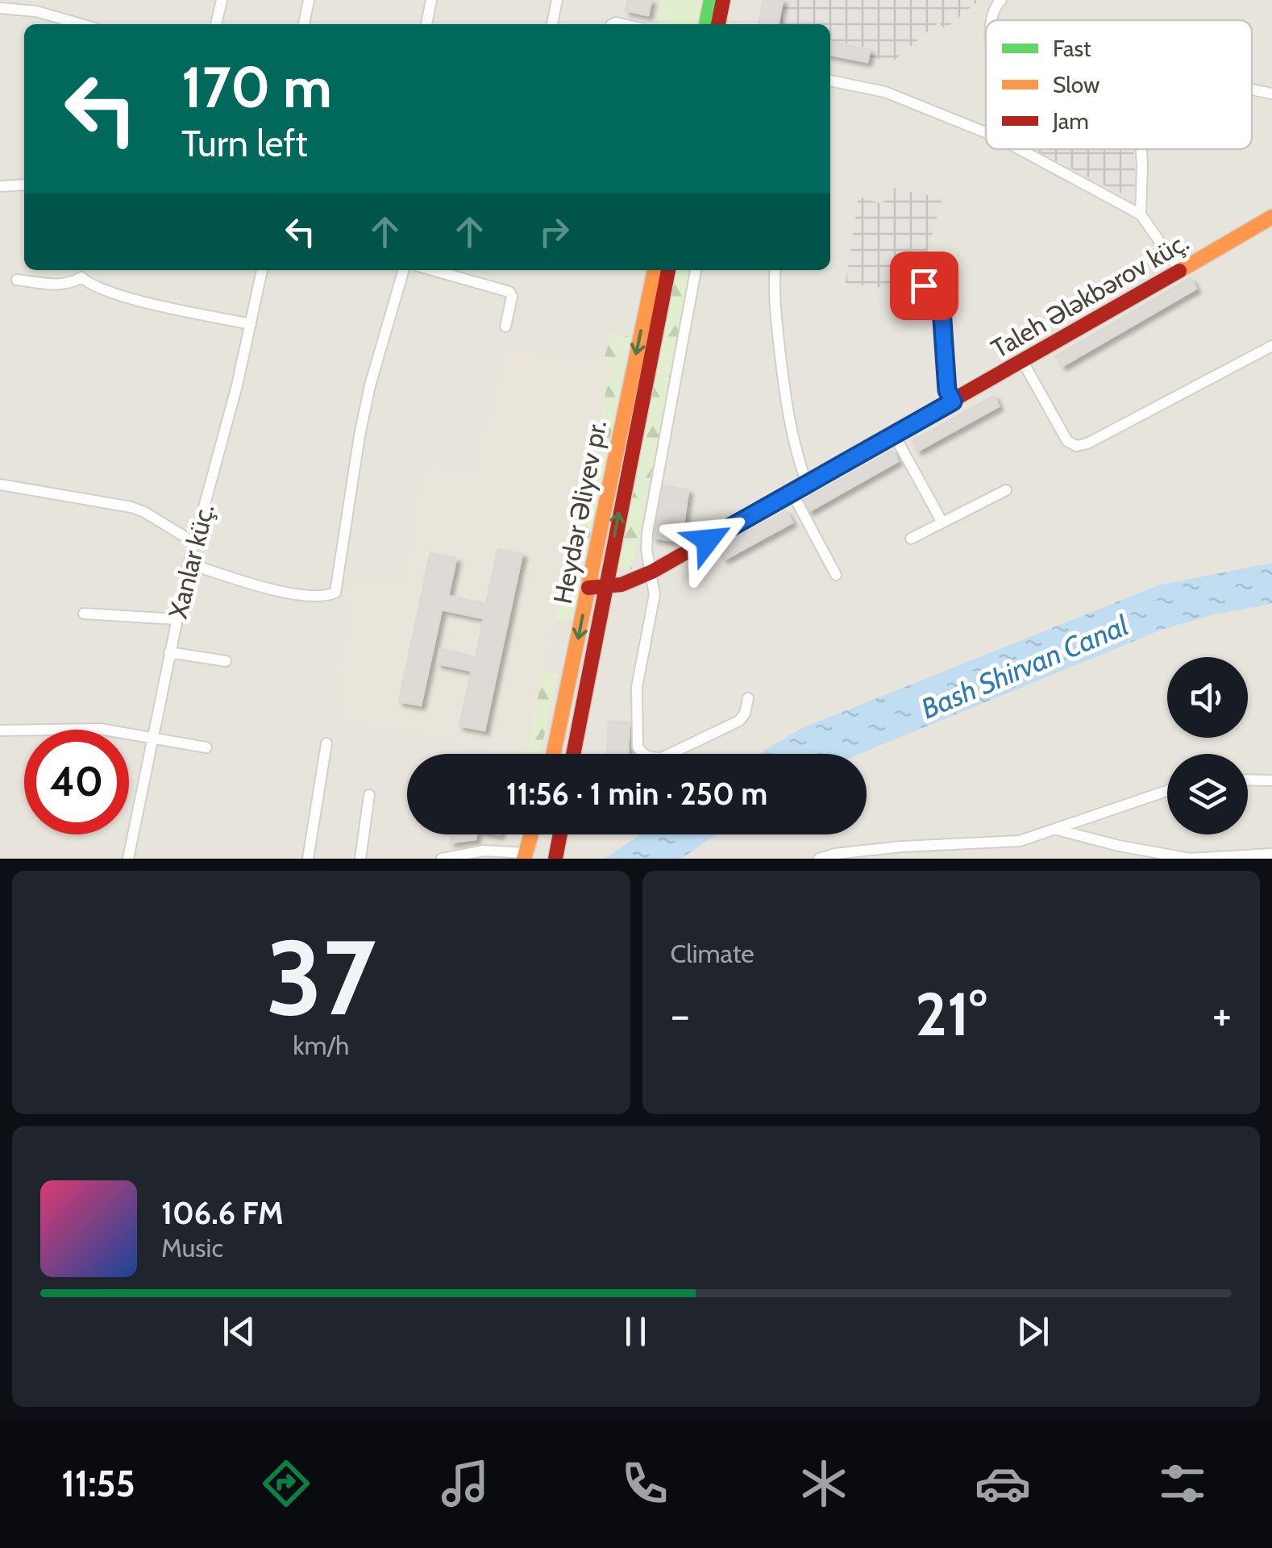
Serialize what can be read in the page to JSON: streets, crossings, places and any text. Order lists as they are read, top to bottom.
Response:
{
  "streets": {
    "main road": ["Taleh Ələkbərov küç.", "Heydər Əliyev pr."],
    "street": ["Xanlar küç."]
  },
  "crossings": [
    ["Taleh Ələkbərov küç.", "Heydər Əliyev pr."]
  ],
  "water": ["Bash Shirvan Canal"],
  "legend": ["Fast", "Slow", "Jam"],
  "page": {
    "turn": ["170 m", "Turn left"],
    "limit": "40",
    "trip": "11:56 · 1 min · 250 m",
    "tile": [
      ["37", "km/h"],
      "Climate"
    ],
    "heat": ["−", "21°", "+"],
    "song": ["106.6 FM", "Music"],
    "tabs": "11:55"
  }
}
